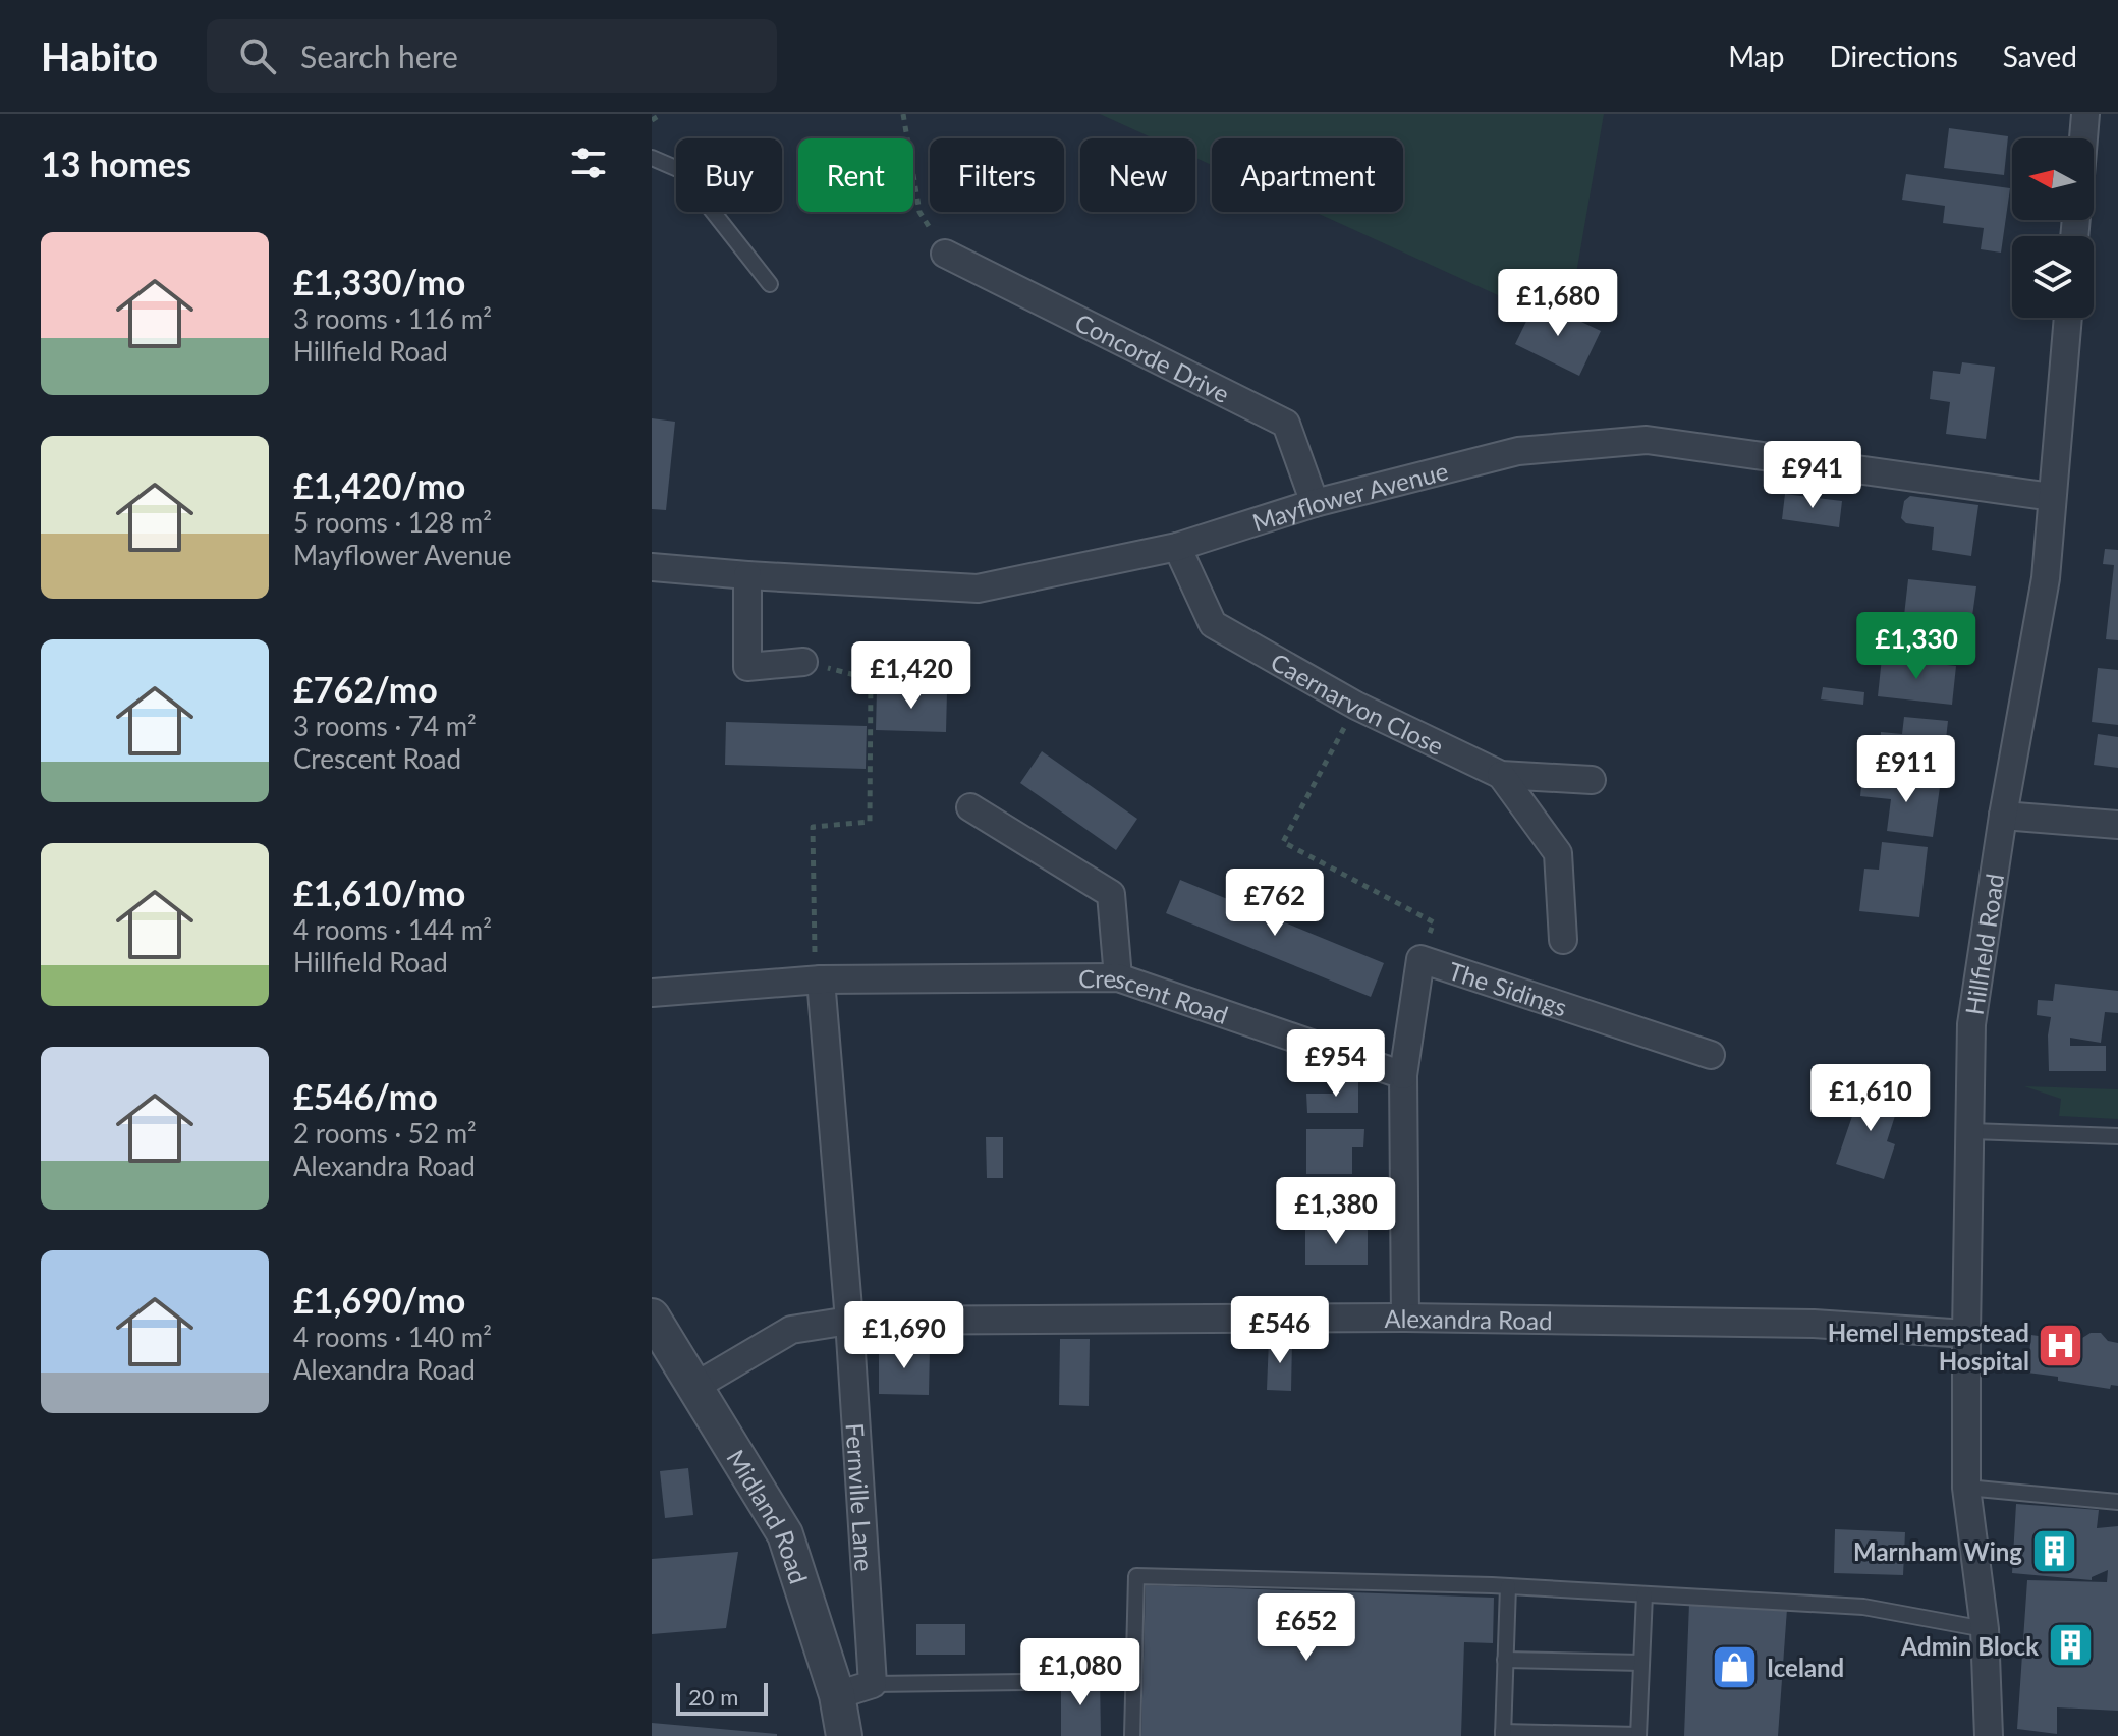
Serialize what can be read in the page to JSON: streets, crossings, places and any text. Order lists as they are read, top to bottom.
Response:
{
  "streets": {
    "street": [
      "Concorde Drive",
      "Mayflower Avenue",
      "Caernarvon Close",
      "Hillfield Road",
      "The Sidings",
      "Crescent Road",
      "Alexandra Road",
      "Fernville Lane",
      "Midland Road"
    ]
  },
  "crossings": [
    ["Concorde Drive", "Mayflower Avenue"],
    ["Mayflower Avenue", "Caernarvon Close"],
    ["Mayflower Avenue", "Hillfield Road"],
    ["Hillfield Road", "Alexandra Road"],
    ["The Sidings", "Crescent Road"],
    ["Crescent Road", "Fernville Lane"],
    ["Alexandra Road", "Fernville Lane"],
    ["Alexandra Road", "Midland Road"]
  ],
  "places": {
    "hospital": ["Hemel Hempstead Hospital"],
    "building": ["Marnham Wing", "Admin Block"],
    "shop": ["Iceland"]
  },
  "scale_bar": "20 m",
  "north": "left",
  "page": {
    "header": "Habito",
    "search": "Search here",
    "nav": ["Map", "Directions", "Saved"],
    "heading": "13 homes",
    "chip": [
      "Buy",
      "Rent",
      "Filters",
      "New",
      "Apartment"
    ],
    "list": [
      {
        "name": "£1,330/mo",
        "note": "3 rooms · 116 m² · Hillfield Road"
      },
      {
        "name": "£1,420/mo",
        "note": "5 rooms · 128 m² · Mayflower Avenue"
      },
      {
        "name": "£762/mo",
        "note": "3 rooms · 74 m² · Crescent Road"
      },
      {
        "name": "£1,610/mo",
        "note": "4 rooms · 144 m² · Hillfield Road"
      },
      {
        "name": "£546/mo",
        "note": "2 rooms · 52 m² · Alexandra Road"
      },
      {
        "name": "£1,690/mo",
        "note": "4 rooms · 140 m² · Alexandra Road"
      }
    ],
    "price": [
      "£1,680",
      "£941",
      "£1,330",
      "£1,420",
      "£911",
      "£762",
      "£954",
      "£1,610",
      "£1,380",
      "£546",
      "£1,690",
      "£652",
      "£1,080"
    ],
    "scale": "20 m"
  }
}
